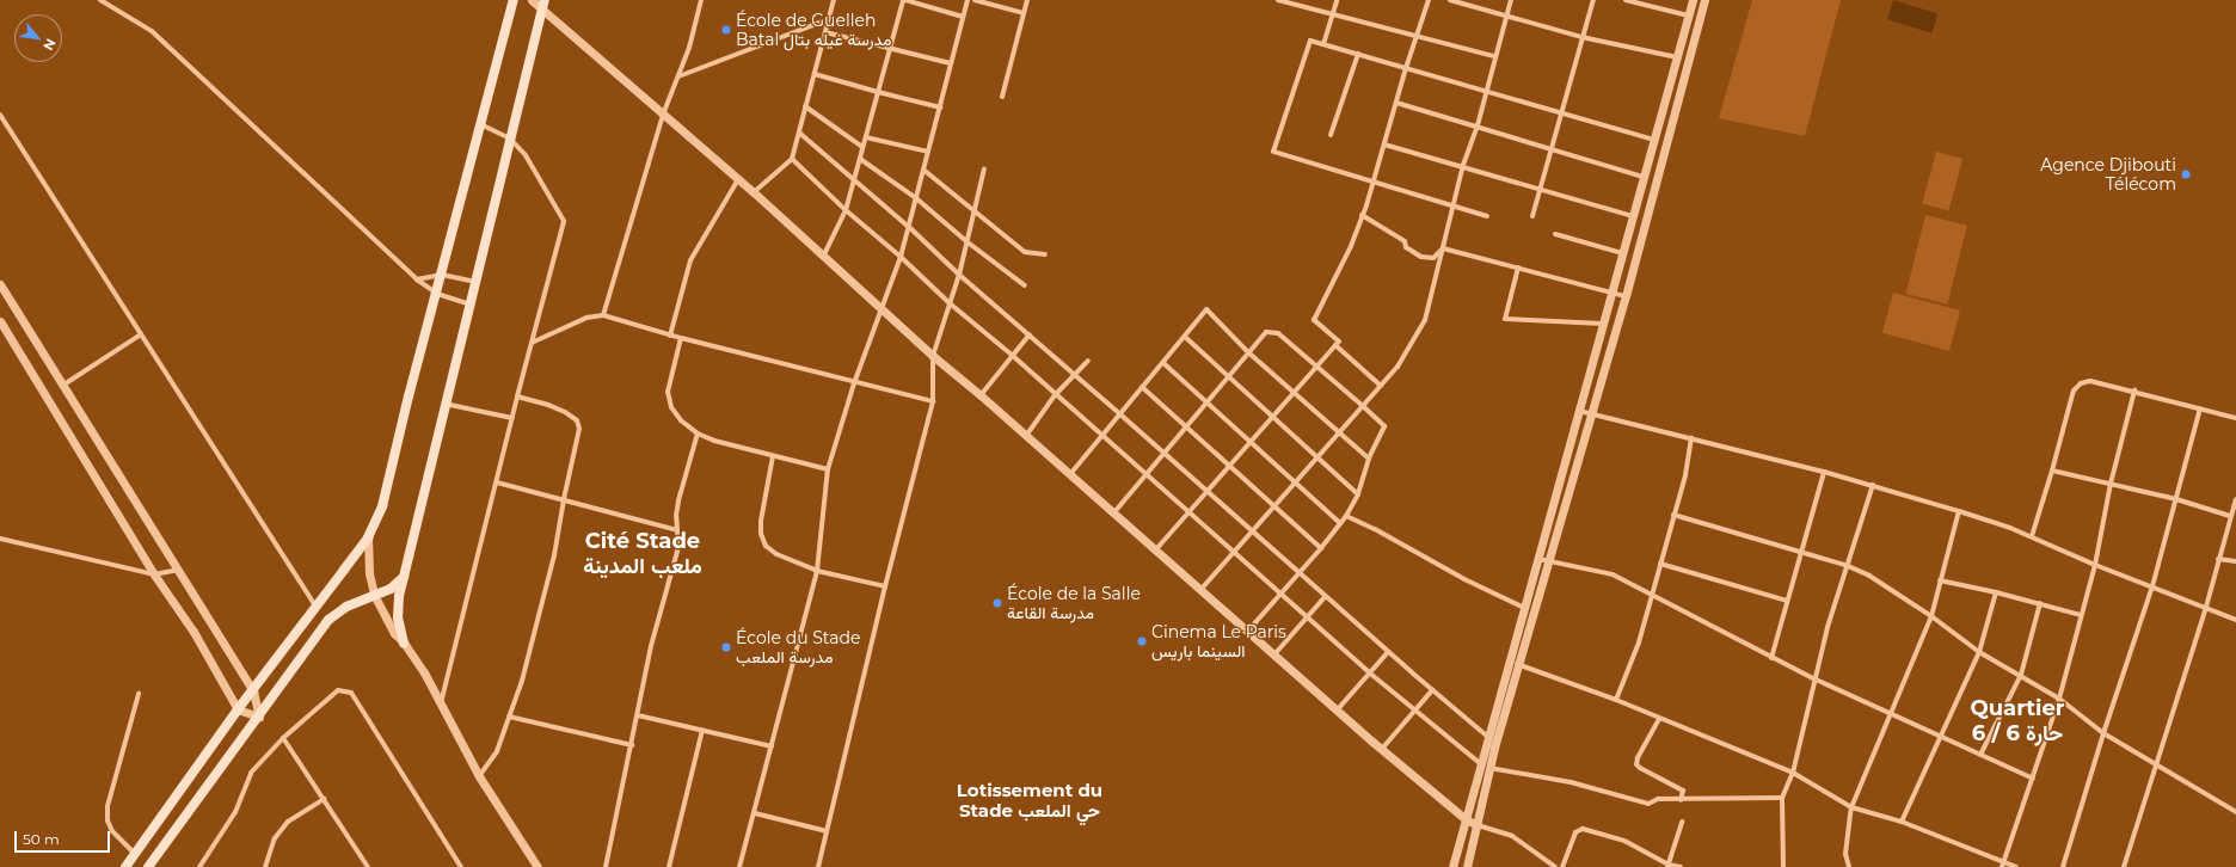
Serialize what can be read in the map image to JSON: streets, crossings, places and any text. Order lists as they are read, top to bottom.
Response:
{
  "districts": ["Cité Stade ملعب المدينة", "Quartier 6 / حارة 6", "Lotissement du Stade حي الملعب"],
  "places": [
    "École de Guelleh Batal مدرسة غيله بتال",
    "Agence Djibouti Télécom",
    "École de la Salle مدرسة القاعة",
    "Cinema Le Paris السينما باريس",
    "École du Stade مدرسة الملعب"
  ],
  "scale_bar": "50 m",
  "north": "bottom right"
}
